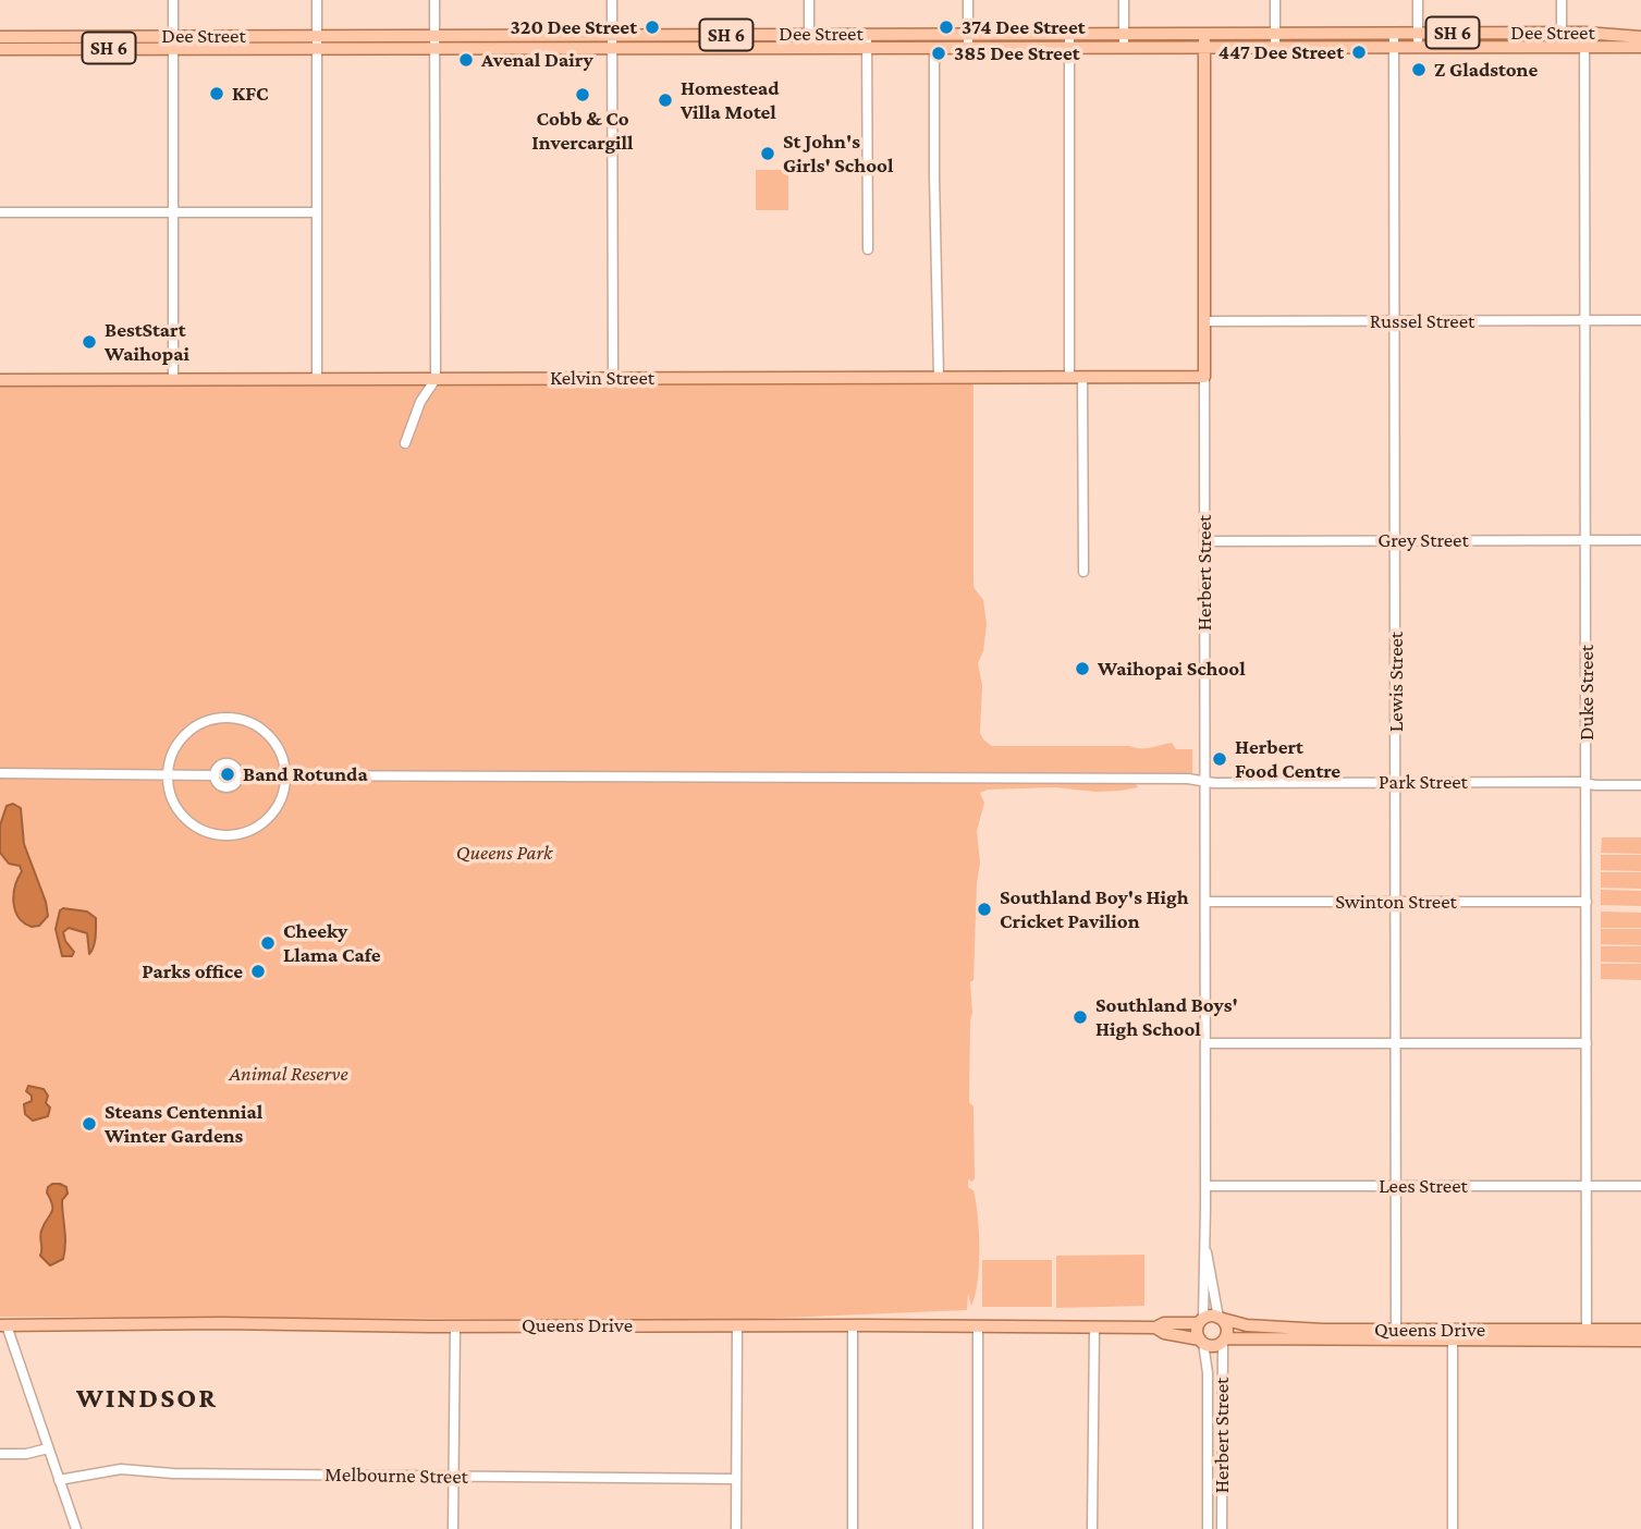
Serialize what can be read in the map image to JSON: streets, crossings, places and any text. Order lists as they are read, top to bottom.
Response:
{
  "streets": {
    "main road": [
      "SH 6",
      "Dee Street",
      "Kelvin Street",
      "Herbert Street",
      "Queens Drive"
    ],
    "street": [
      "Russel Street",
      "Grey Street",
      "Lewis Street",
      "Duke Street",
      "Park Street",
      "Swinton Street",
      "Lees Street",
      "Melbourne Street"
    ]
  },
  "crossings": [
    ["Dee Street", "Herbert Street"],
    ["Dee Street", "Lewis Street"],
    ["Dee Street", "Duke Street"],
    ["Russel Street", "Herbert Street"],
    ["Russel Street", "Lewis Street"],
    ["Russel Street", "Duke Street"],
    ["Kelvin Street", "Herbert Street"],
    ["Grey Street", "Herbert Street"],
    ["Grey Street", "Lewis Street"],
    ["Grey Street", "Duke Street"],
    ["Herbert Street", "Park Street"],
    ["Herbert Street", "Swinton Street"],
    ["Herbert Street", "Lees Street"],
    ["Herbert Street", "Queens Drive"],
    ["Lewis Street", "Park Street"],
    ["Lewis Street", "Swinton Street"],
    ["Lewis Street", "Lees Street"],
    ["Lewis Street", "Queens Drive"],
    ["Duke Street", "Park Street"],
    ["Duke Street", "Swinton Street"],
    ["Duke Street", "Lees Street"],
    ["Duke Street", "Queens Drive"]
  ],
  "districts": ["WINDSOR"],
  "parks": ["Queens Park", "Animal Reserve"],
  "places": [
    "320 Dee Street",
    "374 Dee Street",
    "447 Dee Street",
    "385 Dee Street",
    "Avenal Dairy",
    "Z Gladstone",
    "KFC",
    "Cobb & Co Invercargill",
    "Homestead Villa Motel",
    "St John's Girls' School",
    "BestStart Waihopai",
    "Waihopai School",
    "Herbert Food Centre",
    "Band Rotunda",
    "Southland Boy's High Cricket Pavilion",
    "Cheeky Llama Cafe",
    "Parks office",
    "Southland Boys' High School",
    "Steans Centennial Winter Gardens"
  ]
}
